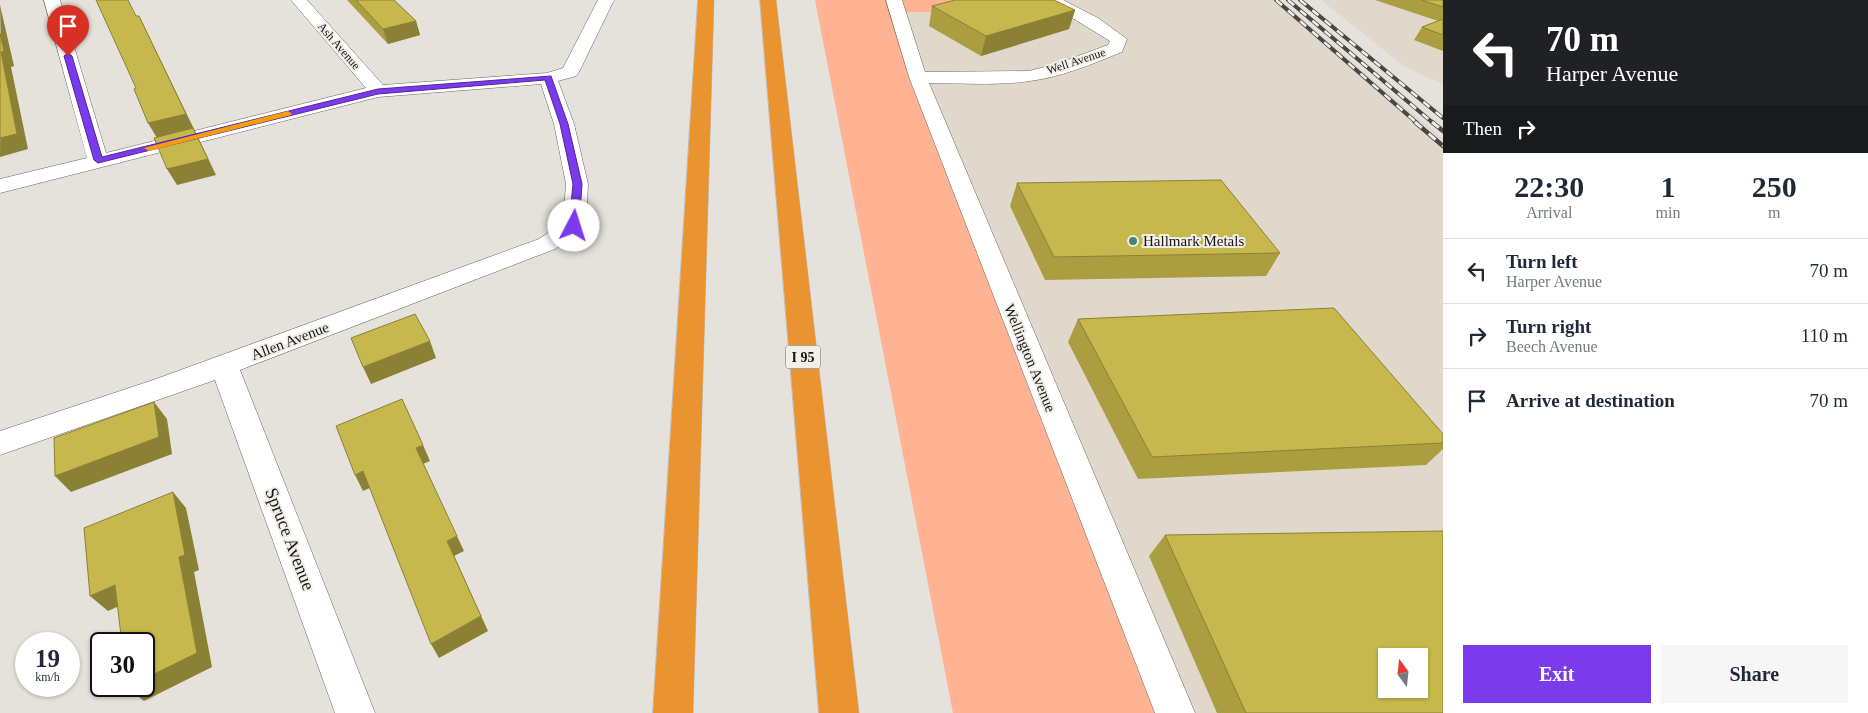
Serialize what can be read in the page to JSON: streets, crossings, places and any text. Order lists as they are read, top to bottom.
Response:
{
  "streets": {
    "highway": ["I 95"],
    "street": [
      "Ash Avenue",
      "Well Avenue",
      "Allen Avenue",
      "Wellington Avenue",
      "Spruce Avenue"
    ]
  },
  "crossings": [
    ["Well Avenue", "Wellington Avenue"],
    ["Allen Avenue", "Spruce Avenue"]
  ],
  "places": ["Hallmark Metals"],
  "north": "top",
  "page": {
    "turn": ["70 m", "Harper Avenue"],
    "then": "Then",
    "eta": [
      "22:30",
      "Arrival",
      "1",
      "min",
      "250",
      "m"
    ],
    "list": [
      {
        "name": "Turn left",
        "note": "Harper Avenue",
        "value": "70 m"
      },
      {
        "name": "Turn right",
        "note": "Beech Avenue",
        "value": "110 m"
      },
      {
        "name": "Arrive at destination",
        "value": "70 m"
      }
    ],
    "speed": "19 km/h",
    "limit": "30",
    "buttons": ["Exit", "Share"]
  }
}
